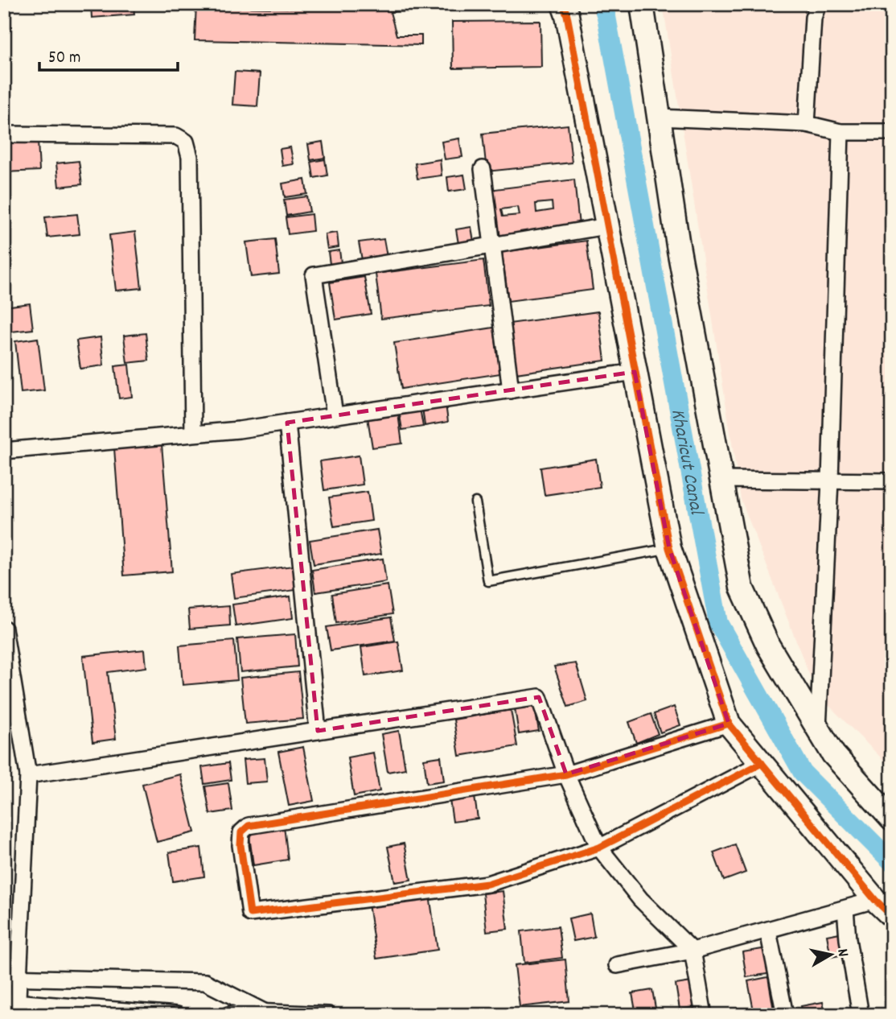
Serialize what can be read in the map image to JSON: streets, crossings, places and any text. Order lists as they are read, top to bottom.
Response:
{
  "water": ["Kharicut Canal"],
  "scale_bar": "50 m",
  "north": "right"
}
